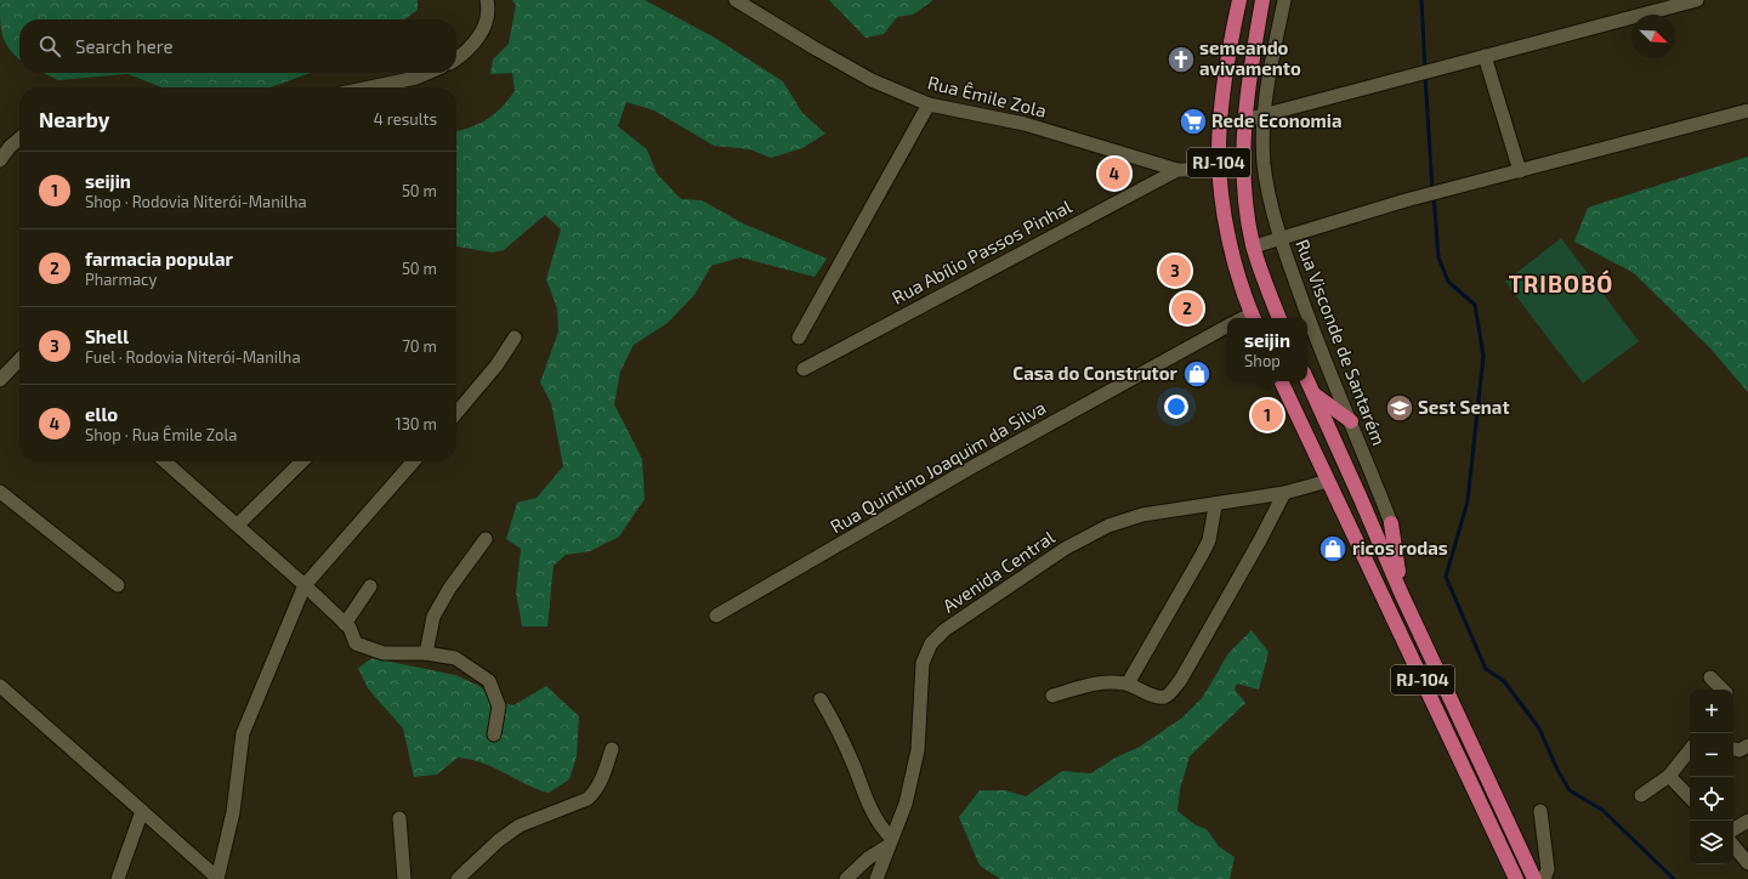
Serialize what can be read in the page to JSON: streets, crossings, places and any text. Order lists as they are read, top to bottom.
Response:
{
  "streets": {
    "highway": ["RJ-104"],
    "street": [
      "Rua Êmile Zola",
      "Rua Abílio Passos Pinhal",
      "Rua Visconde de Santarém",
      "Rua Quintino Joaquim da Silva",
      "Avenida Central"
    ]
  },
  "crossings": [
    ["Rua Êmile Zola", "RJ-104"],
    ["Rua Êmile Zola", "Rua Abílio Passos Pinhal"],
    ["RJ-104", "Avenida Central"]
  ],
  "districts": ["TRIBOBÓ"],
  "places": {
    "church": ["semeando avivamento"],
    "supermarket": ["Rede Economia"],
    "shop": ["Casa do Construtor", "ricos rodas"],
    "school or university": ["Sest Senat"]
  },
  "north": "bottom right",
  "page": {
    "search": "Search here",
    "heading": ["Nearby", "4 results"],
    "list": [
      {
        "mark": "1",
        "name": "seijin",
        "note": "Shop · Rodovia Niterói-Manilha",
        "value": "50 m"
      },
      {
        "mark": "2",
        "name": "farmacia popular",
        "note": "Pharmacy",
        "value": "50 m"
      },
      {
        "mark": "3",
        "name": "Shell",
        "note": "Fuel · Rodovia Niterói-Manilha",
        "value": "70 m"
      },
      {
        "mark": "4",
        "name": "ello",
        "note": "Shop · Rua Êmile Zola",
        "value": "130 m"
      }
    ],
    "pins": [
      "4",
      "3",
      "2",
      "1"
    ],
    "popup": ["seijin", "Shop"],
    "map_buttons": ["+", "−"]
  }
}
